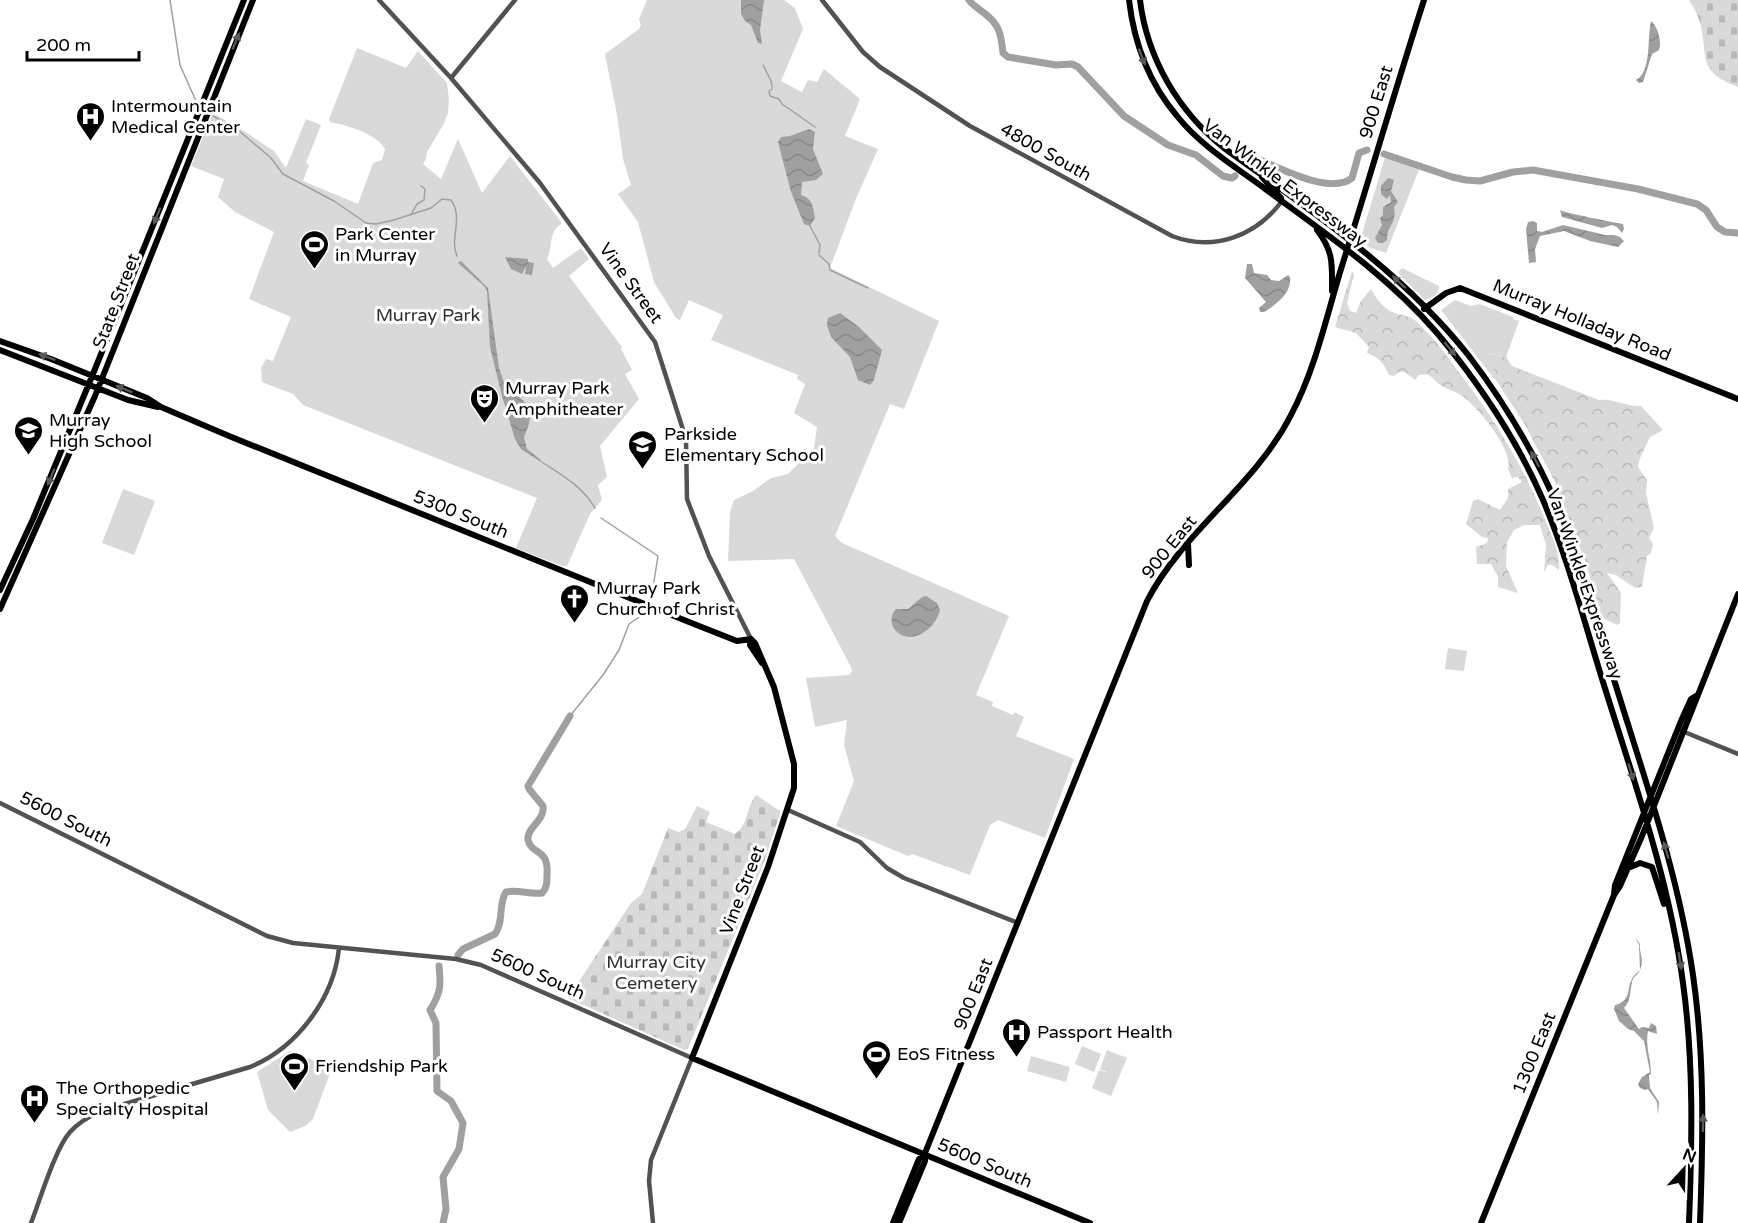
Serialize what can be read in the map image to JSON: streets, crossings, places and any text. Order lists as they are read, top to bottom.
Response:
{
  "streets": {
    "main road": [
      "900 East",
      "Van Winkle Expressway",
      "Vine Street",
      "State Street",
      "Murray Holladay Road",
      "5300 South",
      "5600 South",
      "1300 East"
    ],
    "street": ["4800 South"]
  },
  "crossings": [
    ["900 East", "Van Winkle Expressway"],
    ["900 East", "5600 South"],
    ["4800 South", "Van Winkle Expressway"],
    ["Van Winkle Expressway", "Murray Holladay Road"],
    ["Van Winkle Expressway", "1300 East"],
    ["Vine Street", "5300 South"],
    ["Vine Street", "5600 South"],
    ["State Street", "5300 South"]
  ],
  "parks": ["Murray Park", "Murray City Cemetery"],
  "places": {
    "hospital": ["Intermountain Medical Center", "Passport Health", "The Orthopedic Specialty Hospital"],
    "sports": ["Park Center in Murray", "EoS Fitness", "Friendship Park"],
    "theatre": ["Murray Park Amphitheater"],
    "school or university": ["Murray High School", "Parkside Elementary School"],
    "church": ["Murray Park Church of Christ"]
  },
  "scale_bar": "200 m",
  "north": "top"
}
